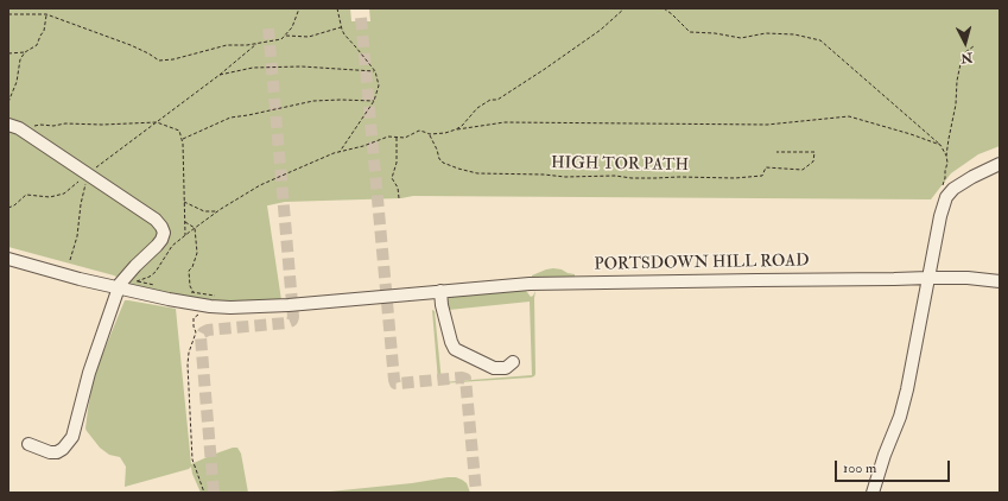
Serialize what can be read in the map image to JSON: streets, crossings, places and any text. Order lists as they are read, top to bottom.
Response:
{
  "streets": {
    "street": ["PORTSDOWN HILL ROAD"],
    "path": ["HIGH TOR PATH"]
  },
  "scale_bar": "100 m",
  "north": "bottom"
}
